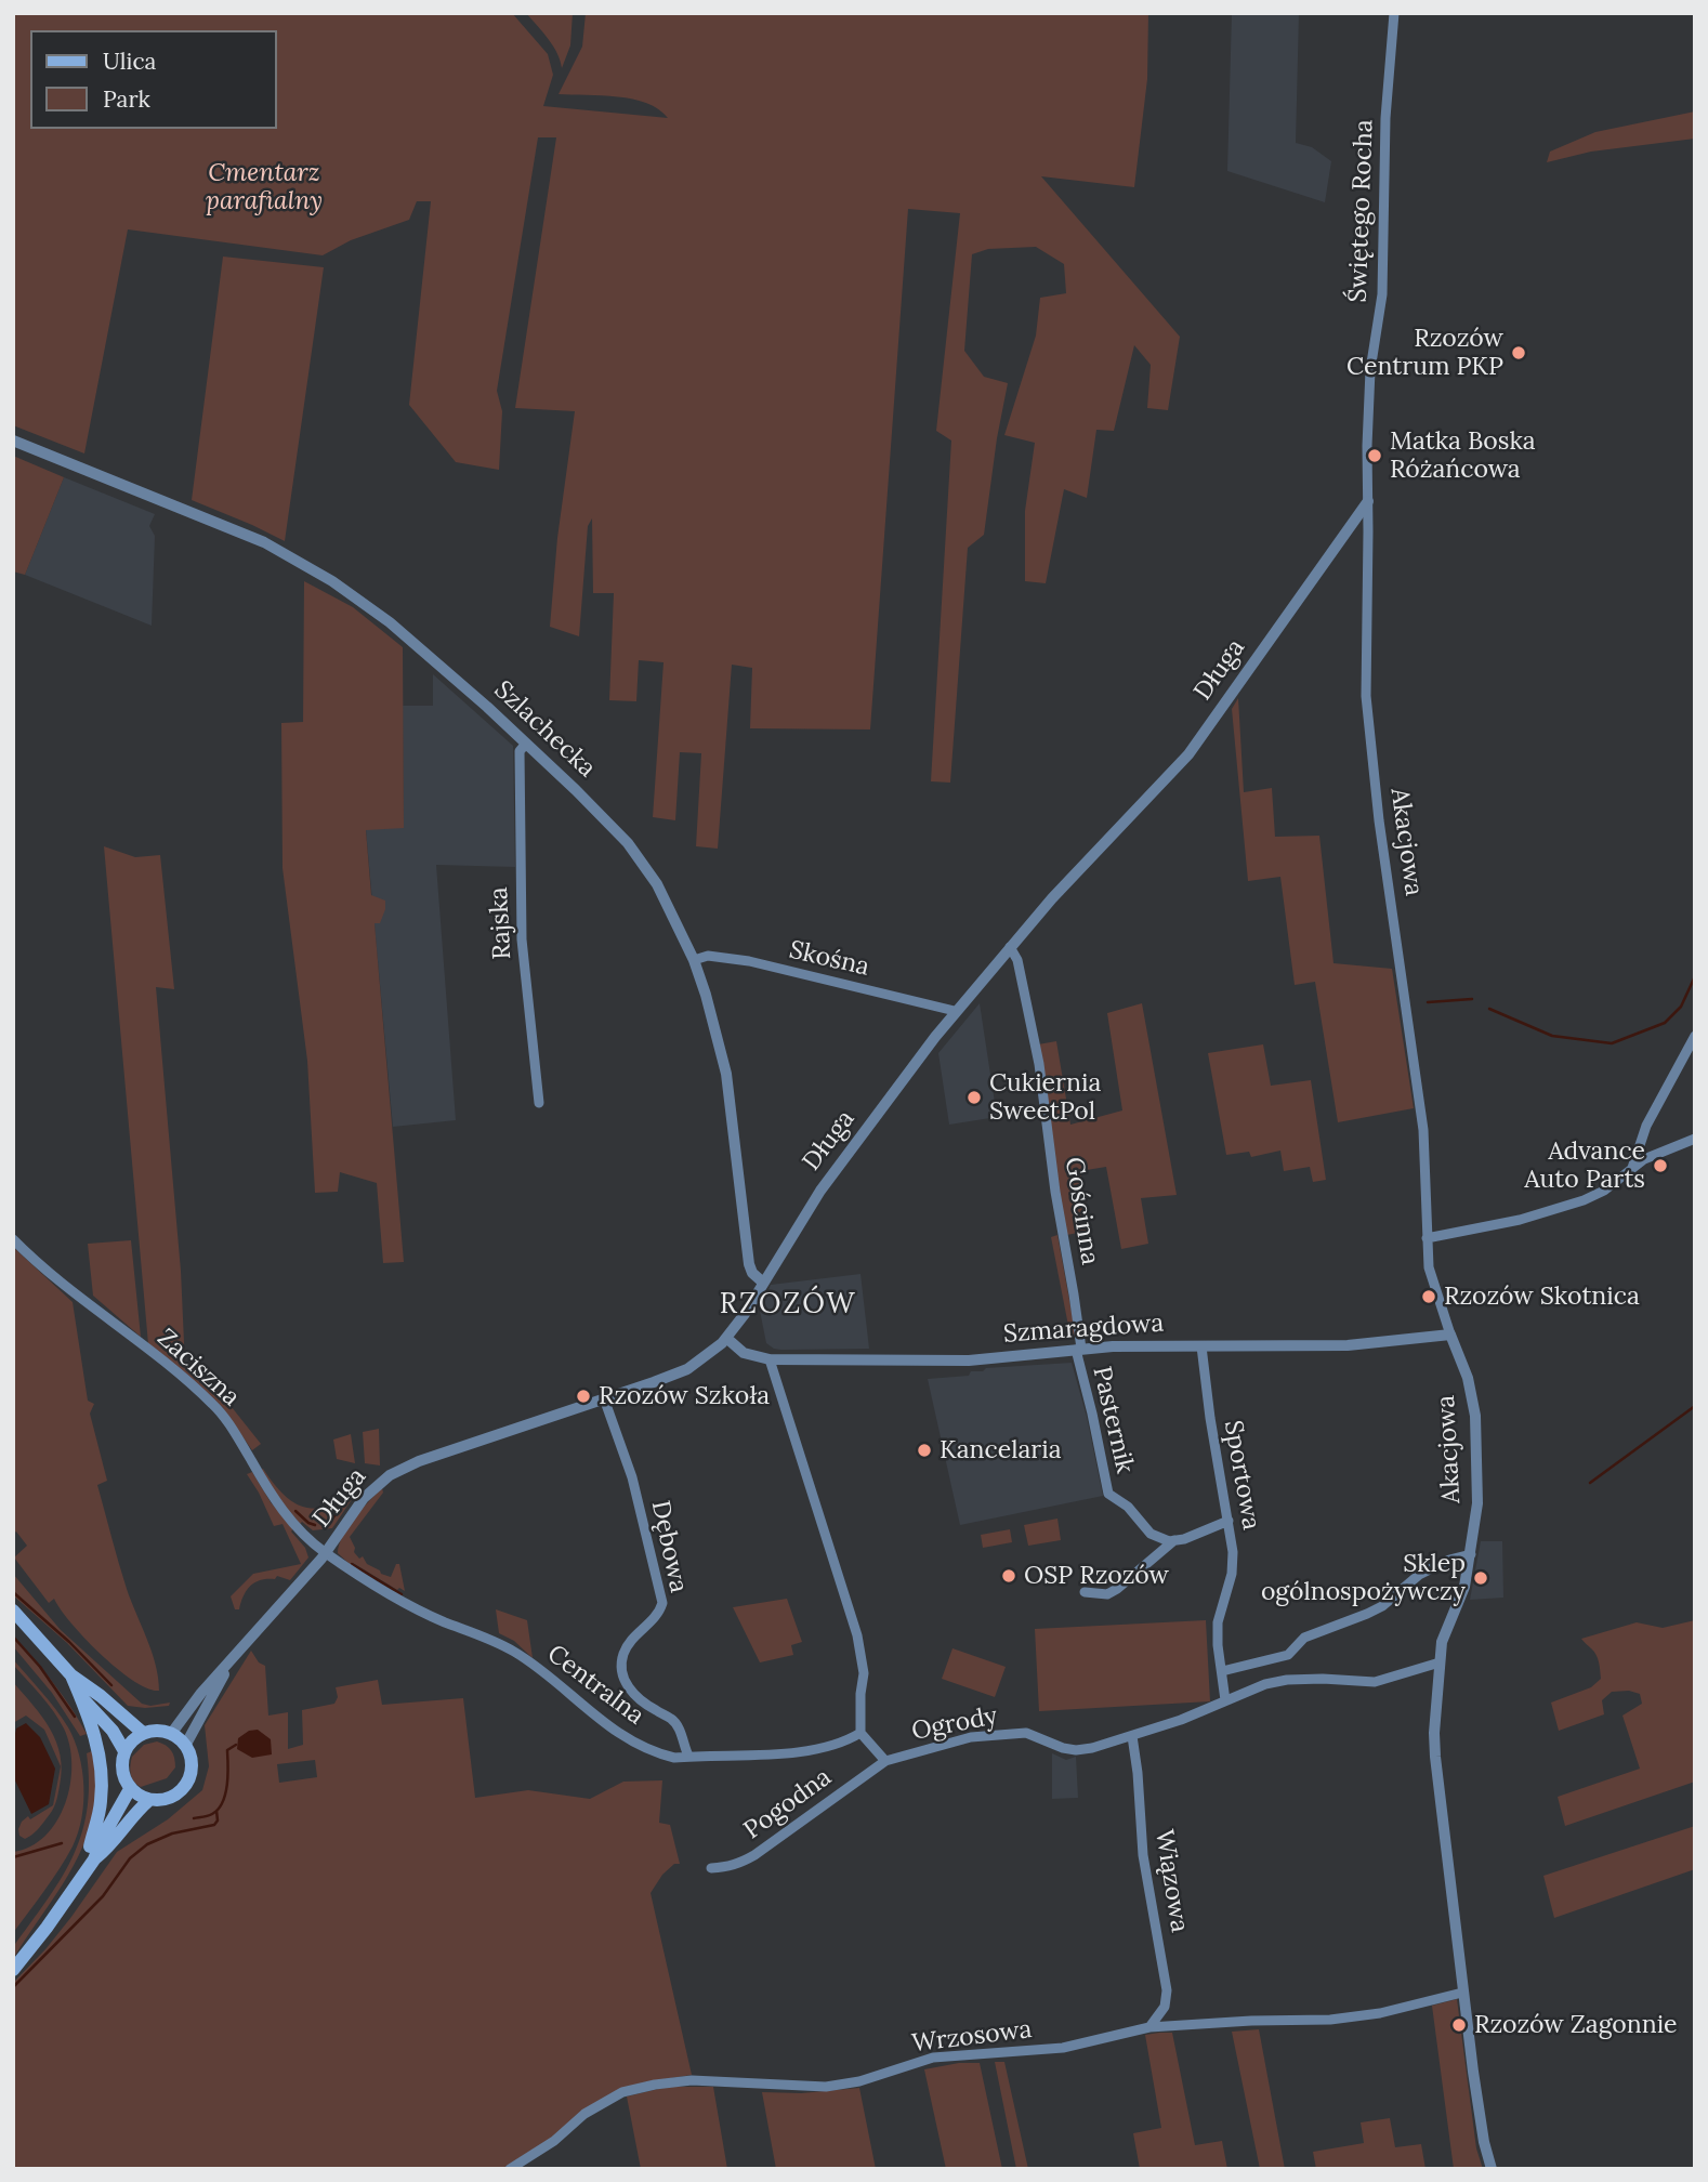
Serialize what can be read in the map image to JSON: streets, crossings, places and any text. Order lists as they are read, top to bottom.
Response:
{
  "streets": {
    "street": [
      "Świętego Rocha",
      "Długa",
      "Szlachecka",
      "Akacjowa",
      "Rajska",
      "Skośna",
      "Gościnna",
      "Szmaragdowa",
      "Zaciszna",
      "Pasternik",
      "Sportowa",
      "Dębowa",
      "Centralna",
      "Ogrody",
      "Pogodna",
      "Wiązowa",
      "Wrzosowa"
    ]
  },
  "crossings": [
    ["Świętego Rocha", "Długa"],
    ["Świętego Rocha", "Akacjowa"],
    ["Długa", "Szlachecka"],
    ["Długa", "Akacjowa"],
    ["Długa", "Skośna"],
    ["Długa", "Gościnna"],
    ["Długa", "Szmaragdowa"],
    ["Długa", "Zaciszna"],
    ["Długa", "Dębowa"],
    ["Długa", "Centralna"],
    ["Szlachecka", "Rajska"],
    ["Szlachecka", "Skośna"],
    ["Akacjowa", "Szmaragdowa"],
    ["Akacjowa", "Ogrody"],
    ["Akacjowa", "Wrzosowa"],
    ["Gościnna", "Szmaragdowa"],
    ["Gościnna", "Pasternik"],
    ["Szmaragdowa", "Pasternik"],
    ["Szmaragdowa", "Sportowa"],
    ["Zaciszna", "Centralna"],
    ["Sportowa", "Ogrody"],
    ["Dębowa", "Centralna"],
    ["Centralna", "Ogrody"],
    ["Ogrody", "Pogodna"],
    ["Ogrody", "Wiązowa"],
    ["Wiązowa", "Wrzosowa"]
  ],
  "districts": ["RZOZÓW"],
  "parks": ["Cmentarz parafialny"],
  "places": [
    "Rzozów Centrum PKP",
    "Matka Boska Różańcowa",
    "Cukiernia SweetPol",
    "Advance Auto Parts",
    "Rzozów Skotnica",
    "Rzozów Szkoła",
    "Kancelaria",
    "OSP Rzozów",
    "Sklep ogólnospożywczy",
    "Rzozów Zagonnie"
  ],
  "legend": ["Ulica", "Park"]
}
